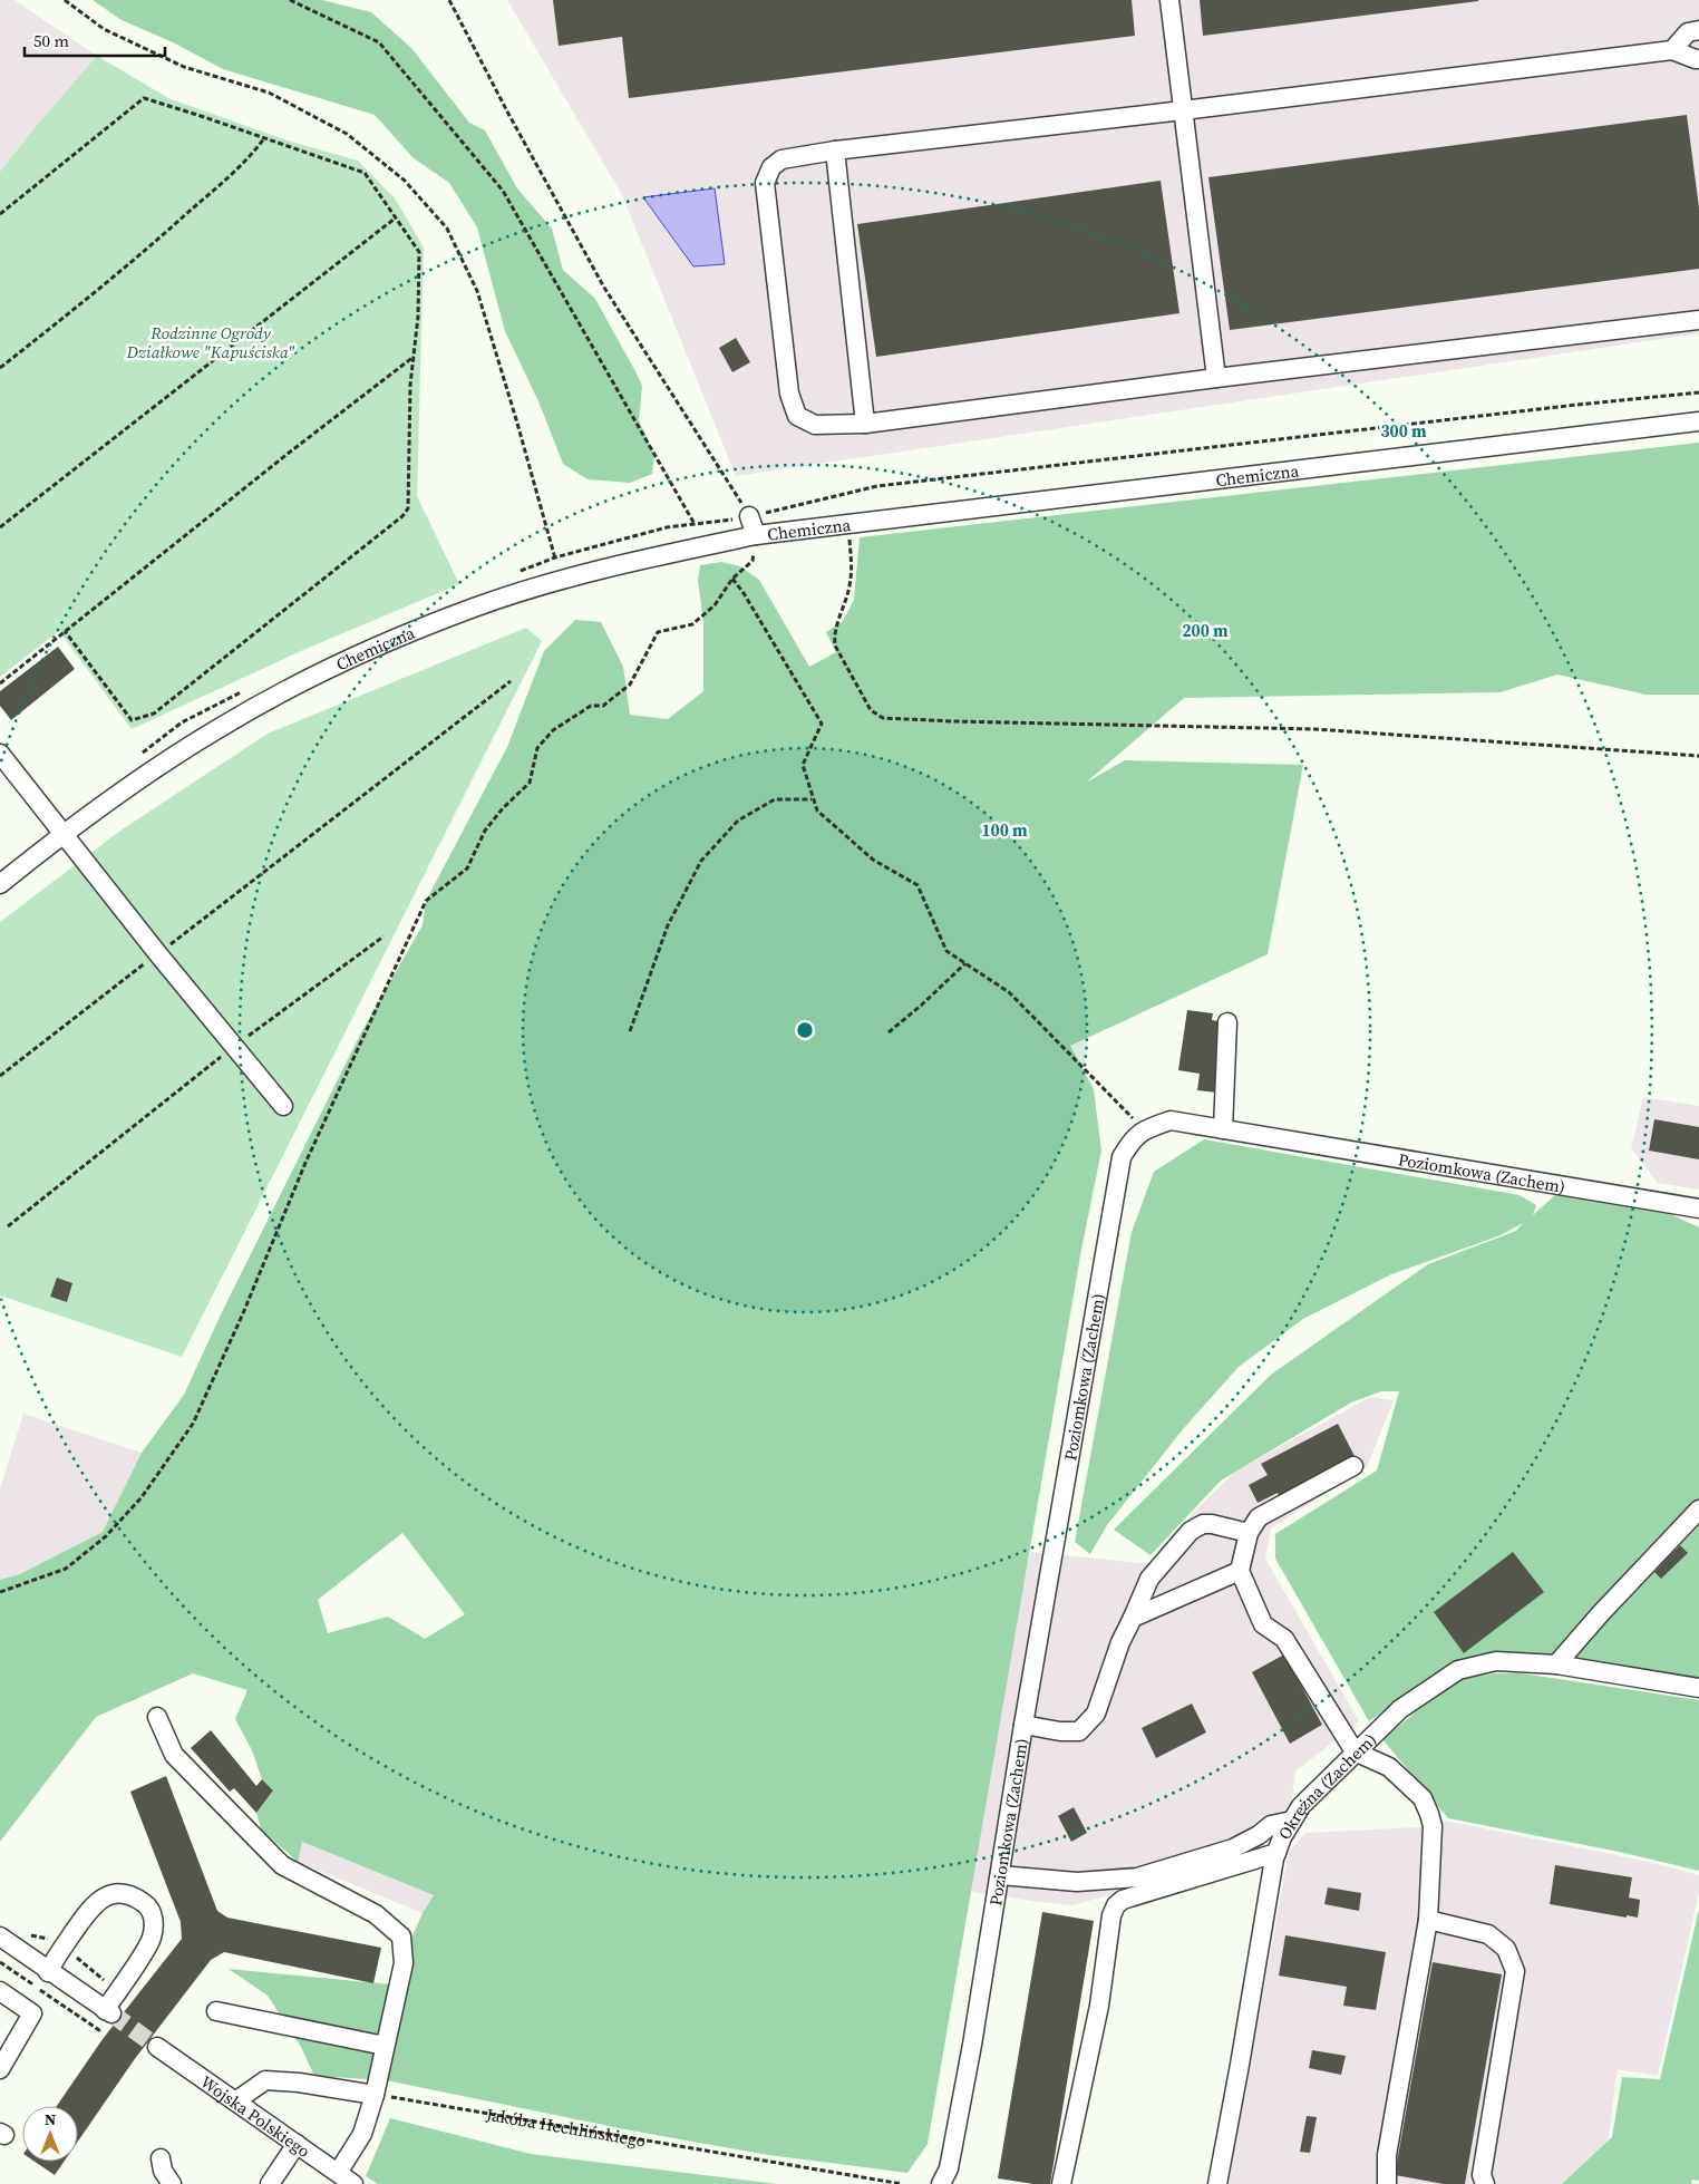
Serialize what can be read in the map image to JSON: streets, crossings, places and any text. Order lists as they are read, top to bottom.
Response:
{
  "streets": {
    "street": [
      "Chemiczna",
      "Poziomkowa (Zachem)",
      "Okrężna (Zachem)",
      "Wojska Polskiego"
    ],
    "path": ["Jakóba Hechlińskiego"]
  },
  "parks": ["Rodzinne Ogrody Działkowe \"Kapuściska\""],
  "scale_bar": "50 m",
  "north": "top",
  "rings": ["300 m", "200 m", "100 m"]
}
